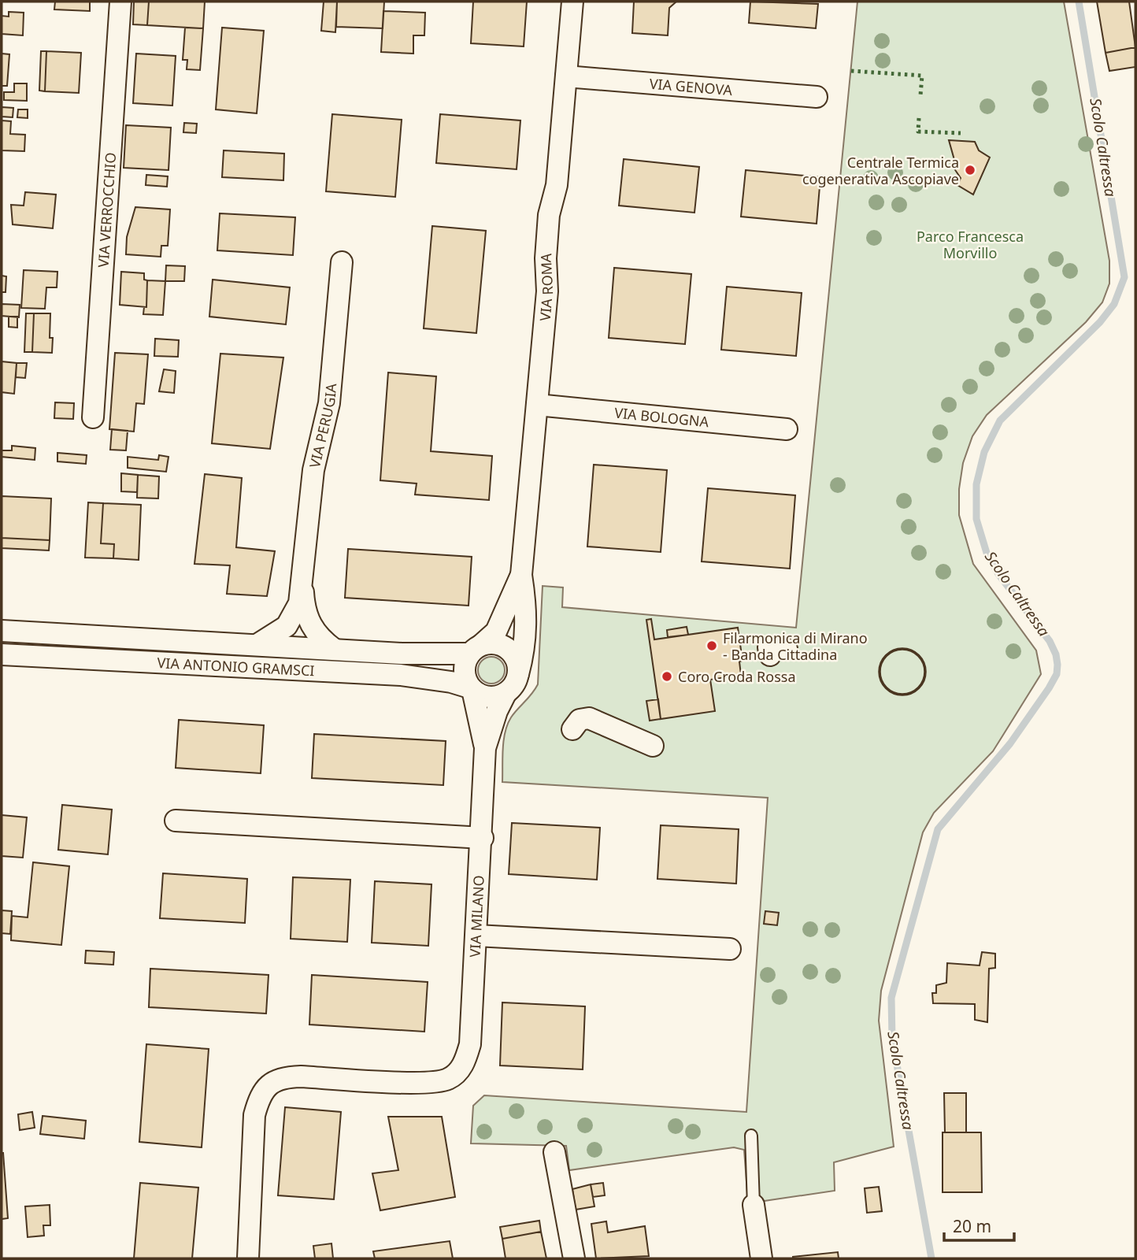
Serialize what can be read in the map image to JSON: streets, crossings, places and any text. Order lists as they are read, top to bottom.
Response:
{
  "streets": {
    "street": [
      "VIA GENOVA",
      "VIA VERROCCHIO",
      "VIA ROMA",
      "VIA BOLOGNA",
      "VIA PERUGIA",
      "VIA ANTONIO GRAMSCI",
      "VIA MILANO"
    ]
  },
  "crossings": [
    ["VIA GENOVA", "VIA ROMA"],
    ["VIA ROMA", "VIA BOLOGNA"],
    ["VIA ROMA", "VIA ANTONIO GRAMSCI"],
    ["VIA ROMA", "VIA MILANO"],
    ["VIA PERUGIA", "VIA ANTONIO GRAMSCI"],
    ["VIA ANTONIO GRAMSCI", "VIA MILANO"]
  ],
  "water": ["Scolo Caltressa"],
  "parks": ["Parco Francesca Morvillo"],
  "places": ["Centrale Termica cogenerativa Ascopiave", "Filarmonica di Mirano - Banda Cittadina", "Coro Croda Rossa"],
  "scale_bar": "20 m"
}
